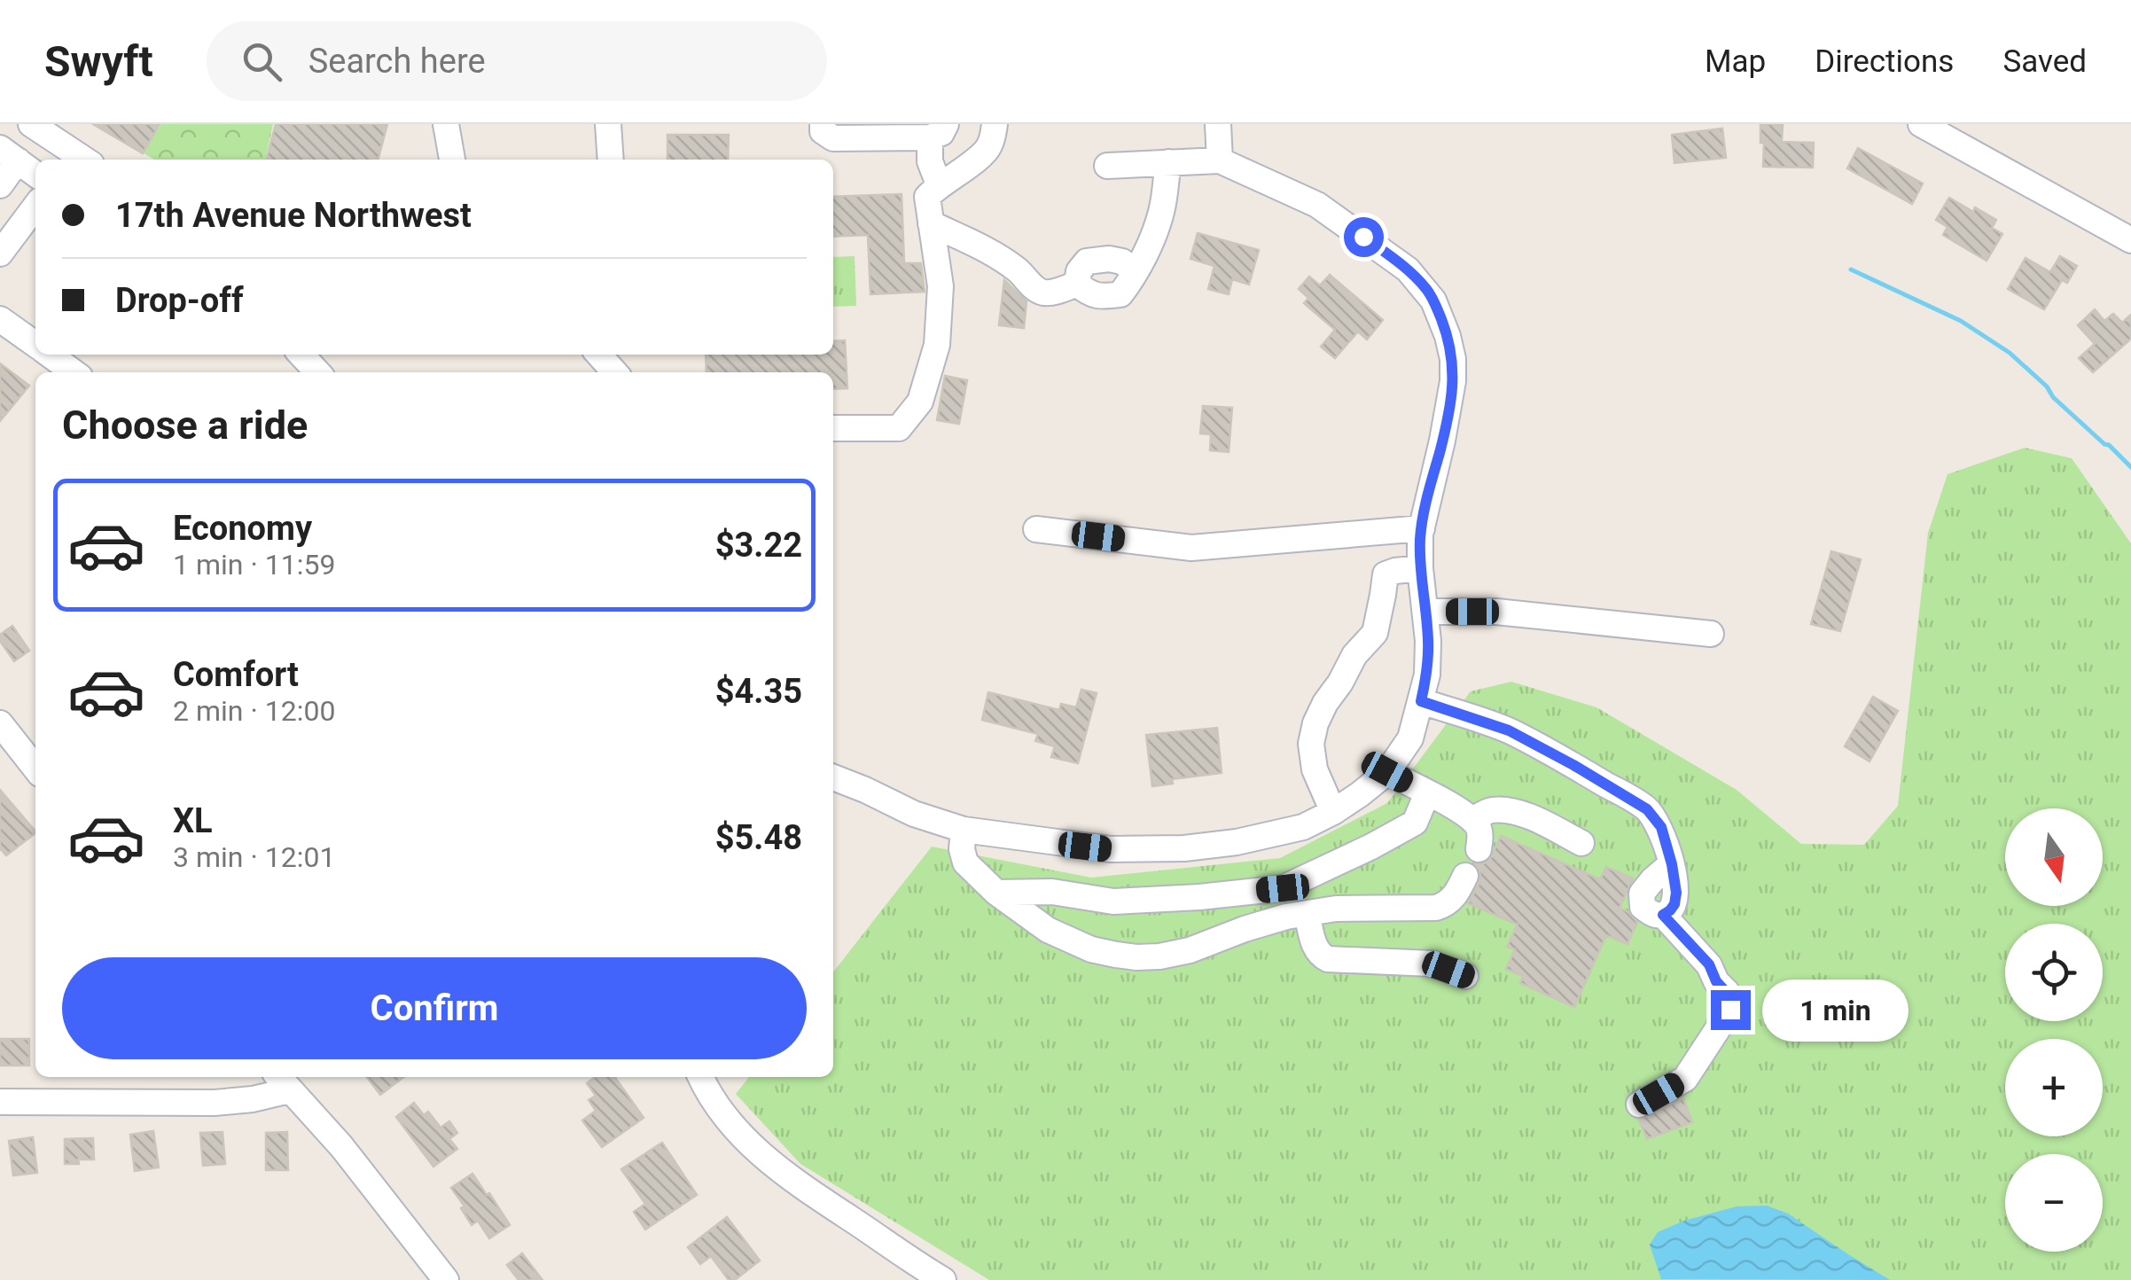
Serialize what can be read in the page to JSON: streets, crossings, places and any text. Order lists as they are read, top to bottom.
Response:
{
  "north": "bottom",
  "page": {
    "header": "Swyft",
    "search": "Search here",
    "nav": ["Map", "Directions", "Saved"],
    "banner": ["17th Avenue Northwest", "Drop-off"],
    "heading": "Choose a ride",
    "list": [
      {
        "name": "Economy",
        "note": "1 min · 11:59",
        "value": "$3.22"
      },
      {
        "name": "Comfort",
        "note": "2 min · 12:00",
        "value": "$4.35"
      },
      {
        "name": "XL",
        "note": "3 min · 12:01",
        "value": "$5.48"
      }
    ],
    "map_buttons": ["+", "−"],
    "buttons": "Confirm",
    "bubble": "1 min"
  }
}
